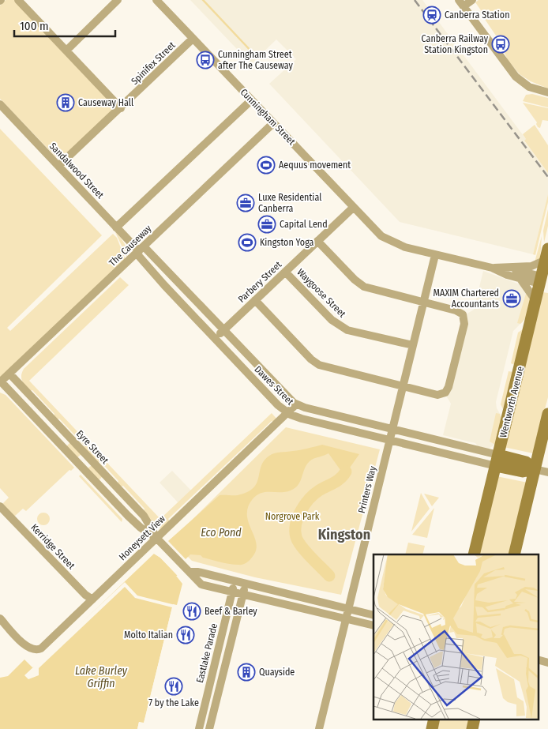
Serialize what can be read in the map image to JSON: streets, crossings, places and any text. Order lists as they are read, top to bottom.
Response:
{
  "streets": {
    "main road": ["Wentworth Avenue"],
    "street": [
      "Spinifex Street",
      "Cunningham Street",
      "Sandalwood Street",
      "The Causeway",
      "Parbery Street",
      "Waygoose Street",
      "Dawes Street",
      "Eyre Street",
      "Printers Way",
      "Honeysett View",
      "Kerridge Street",
      "Eastlake Parade"
    ]
  },
  "crossings": [
    ["Spinifex Street", "Cunningham Street"],
    ["Spinifex Street", "Sandalwood Street"],
    ["Cunningham Street", "The Causeway"],
    ["Cunningham Street", "Parbery Street"],
    ["Cunningham Street", "Wentworth Avenue"],
    ["Cunningham Street", "Printers Way"],
    ["Sandalwood Street", "The Causeway"],
    ["Sandalwood Street", "Dawes Street"],
    ["The Causeway", "Dawes Street"],
    ["The Causeway", "Eyre Street"],
    ["Parbery Street", "Waygoose Street"],
    ["Parbery Street", "Dawes Street"],
    ["Waygoose Street", "Printers Way"],
    ["Dawes Street", "Wentworth Avenue"],
    ["Dawes Street", "Printers Way"],
    ["Dawes Street", "Honeysett View"],
    ["Eyre Street", "Printers Way"],
    ["Eyre Street", "Honeysett View"],
    ["Eyre Street", "Eastlake Parade"],
    ["Honeysett View", "Kerridge Street"]
  ],
  "districts": ["Kingston"],
  "water": ["Eco Pond", "Lake Burley Griffin"],
  "parks": ["Norgrove Park"],
  "places": {
    "station": ["Canberra Station"],
    "bus stop": ["Canberra Railway Station Kingston", "Cunningham Street after The Causeway"],
    "building": ["Causeway Hall", "Quayside"],
    "sports": ["Aequus movement", "Kingston Yoga"],
    "office": ["Luxe Residential Canberra", "Capital Lend", "MAXIM Chartered Accountants"],
    "restaurant": ["Beef & Barley", "Molto Italian", "7 by the Lake"]
  },
  "scale_bar": "100 m"
}
